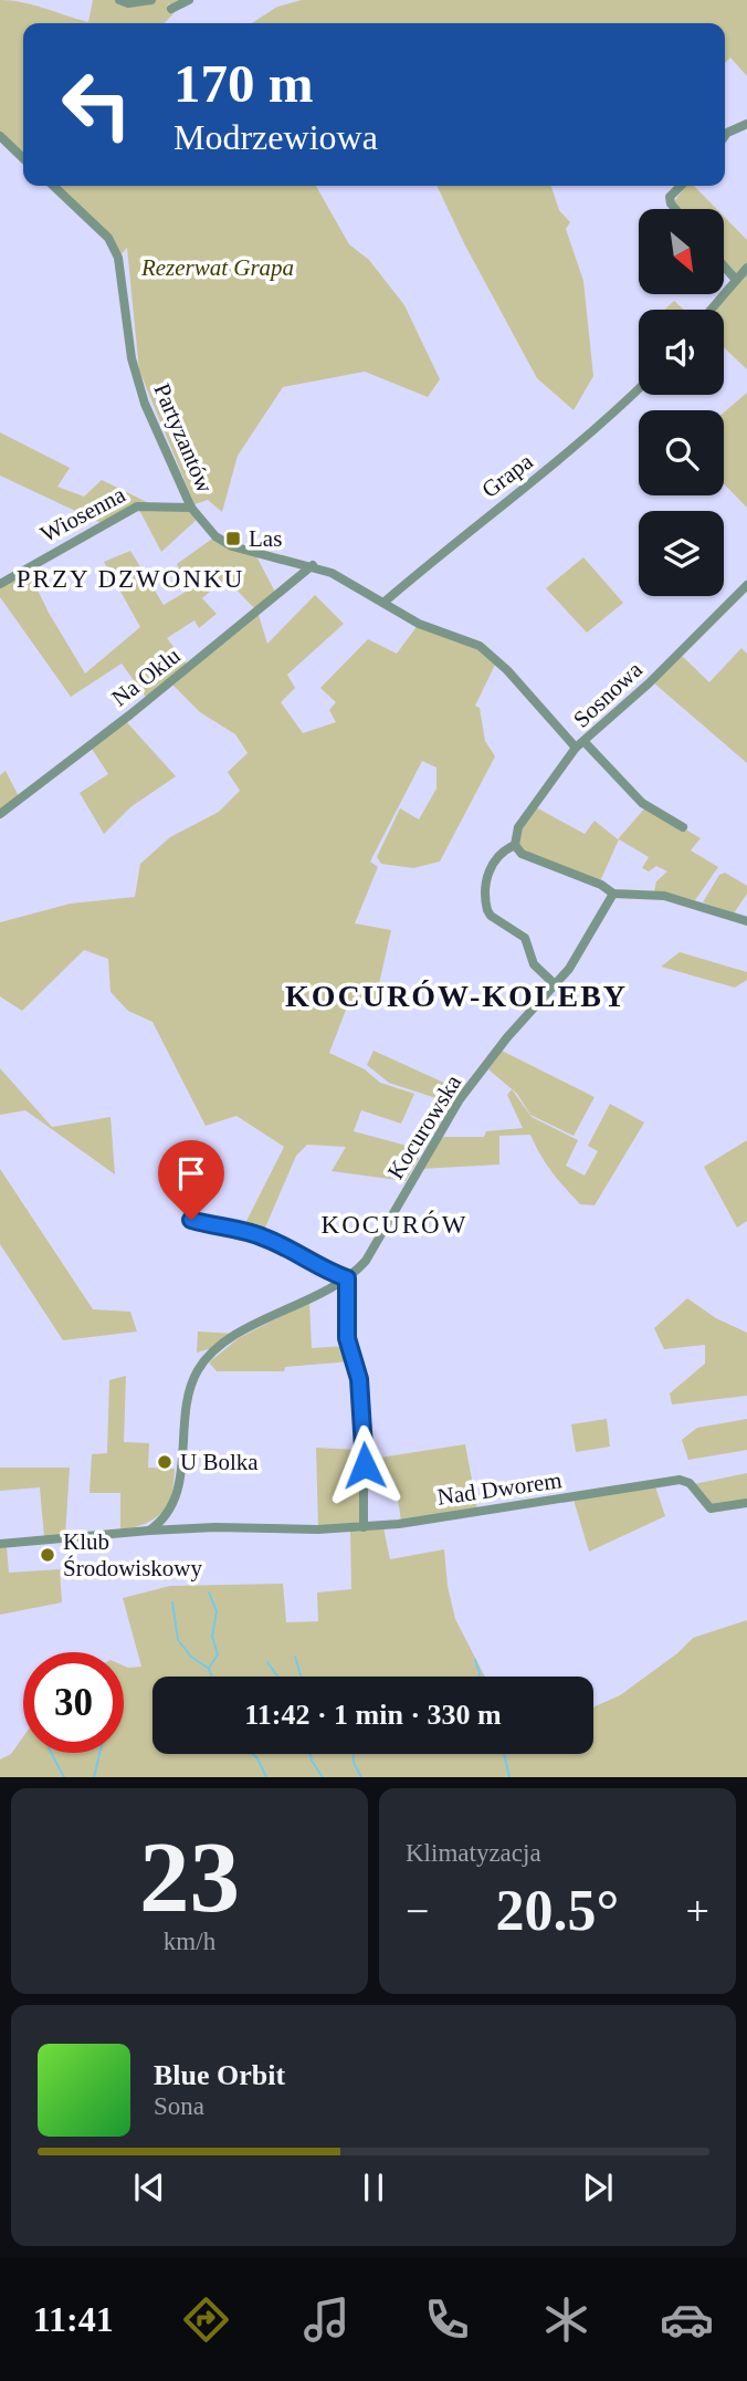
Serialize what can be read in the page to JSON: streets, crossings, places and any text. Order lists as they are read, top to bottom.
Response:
{
  "streets": {
    "street": [
      "Partyzantów",
      "Grapa",
      "Wiosenna",
      "Na Oklu",
      "Sosnowa",
      "Kocurowska",
      "Nad Dworem"
    ]
  },
  "crossings": [
    ["Partyzantów", "Grapa"],
    ["Partyzantów", "Wiosenna"],
    ["Partyzantów", "Na Oklu"],
    ["Partyzantów", "Sosnowa"],
    ["Kocurowska", "Nad Dworem"]
  ],
  "districts": ["PRZY DZWONKU", "KOCURÓW-KOLEBY", "KOCURÓW"],
  "parks": ["Rezerwat Grapa"],
  "places": {
    "transit": ["Las"],
    "other": ["U Bolka", "Klub Środowiskowy"]
  },
  "north": "bottom right",
  "page": {
    "turn": ["170 m", "Modrzewiowa"],
    "limit": "30",
    "trip": "11:42 · 1 min · 330 m",
    "tile": [
      ["23", "km/h"],
      "Klimatyzacja"
    ],
    "heat": ["−", "20.5°", "+"],
    "song": ["Blue Orbit", "Sona"],
    "tabs": "11:41"
  }
}
